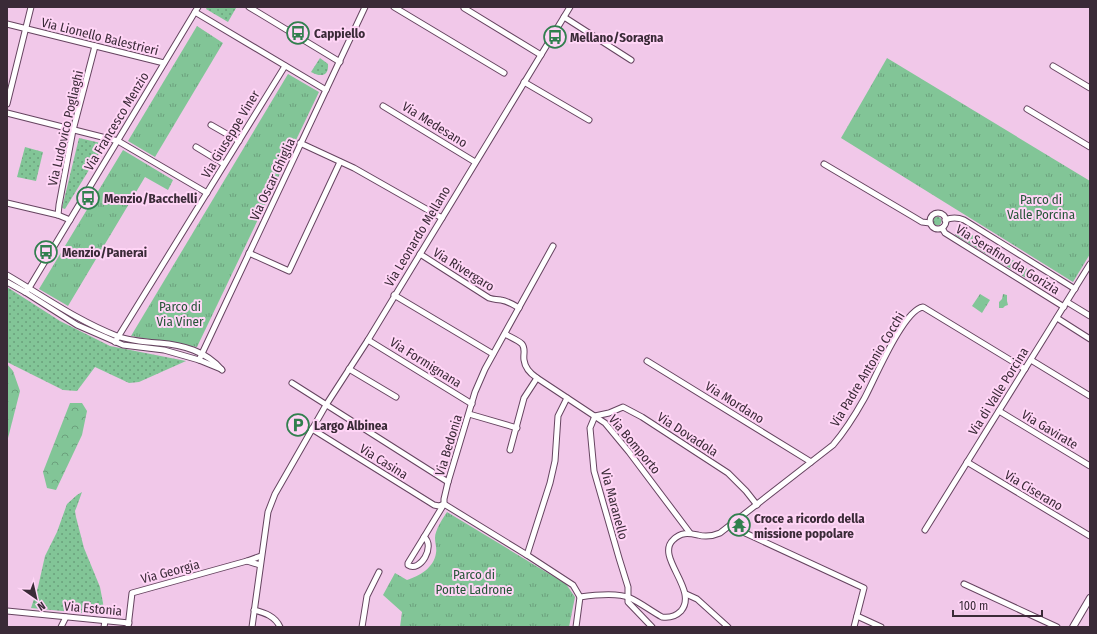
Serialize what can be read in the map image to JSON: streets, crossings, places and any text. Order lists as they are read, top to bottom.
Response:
{
  "streets": {
    "street": [
      "Via Lionello Balestrieri",
      "Via Francesco Menzio",
      "Via Medesano",
      "Via Ludovico Pogliaghi",
      "Via Giuseppe Viner",
      "Via Oscar Ghiglia",
      "Via Leonardo Mellano",
      "Via Serafino da Gorizia",
      "Via Rivergaro",
      "Via Formignana",
      "Via Padre Antonio Cocchi",
      "Via di Valle Porcina",
      "Via Mordano",
      "Via Gavirate",
      "Via Dovadola",
      "Via Bomporto",
      "Via Bedonia",
      "Via Casina",
      "Via Ciserano",
      "Via Maranello",
      "Via Georgia",
      "Via Estonia"
    ]
  },
  "crossings": [
    ["Via Lionello Balestrieri", "Via Francesco Menzio"],
    ["Via Lionello Balestrieri", "Via Ludovico Pogliaghi"],
    ["Via Medesano", "Via Leonardo Mellano"],
    ["Via Leonardo Mellano", "Via Rivergaro"],
    ["Via Leonardo Mellano", "Via Formignana"],
    ["Via Leonardo Mellano", "Via Casina"],
    ["Via Leonardo Mellano", "Via Georgia"],
    ["Via Serafino da Gorizia", "Via di Valle Porcina"],
    ["Via Rivergaro", "Via Bedonia"],
    ["Via Formignana", "Via Bedonia"],
    ["Via Padre Antonio Cocchi", "Via di Valle Porcina"],
    ["Via Padre Antonio Cocchi", "Via Mordano"],
    ["Via Padre Antonio Cocchi", "Via Dovadola"],
    ["Via Padre Antonio Cocchi", "Via Bomporto"],
    ["Via di Valle Porcina", "Via Gavirate"],
    ["Via di Valle Porcina", "Via Ciserano"],
    ["Via Dovadola", "Via Bomporto"],
    ["Via Dovadola", "Via Maranello"],
    ["Via Bomporto", "Via Bedonia"],
    ["Via Bomporto", "Via Maranello"],
    ["Via Bedonia", "Via Casina"],
    ["Via Georgia", "Via Estonia"]
  ],
  "parks": ["Parco di Valle Porcina", "Parco di Via Viner", "Parco di Ponte Ladrone"],
  "places": {
    "bus stop": [
      "Cappiello",
      "Mellano/Soragna",
      "Menzio/Bacchelli",
      "Menzio/Panerai"
    ],
    "parking": ["Largo Albinea"],
    "temple": ["Croce a ricordo della missione popolare"]
  },
  "scale_bar": "100 m",
  "north": "bottom right"
}
